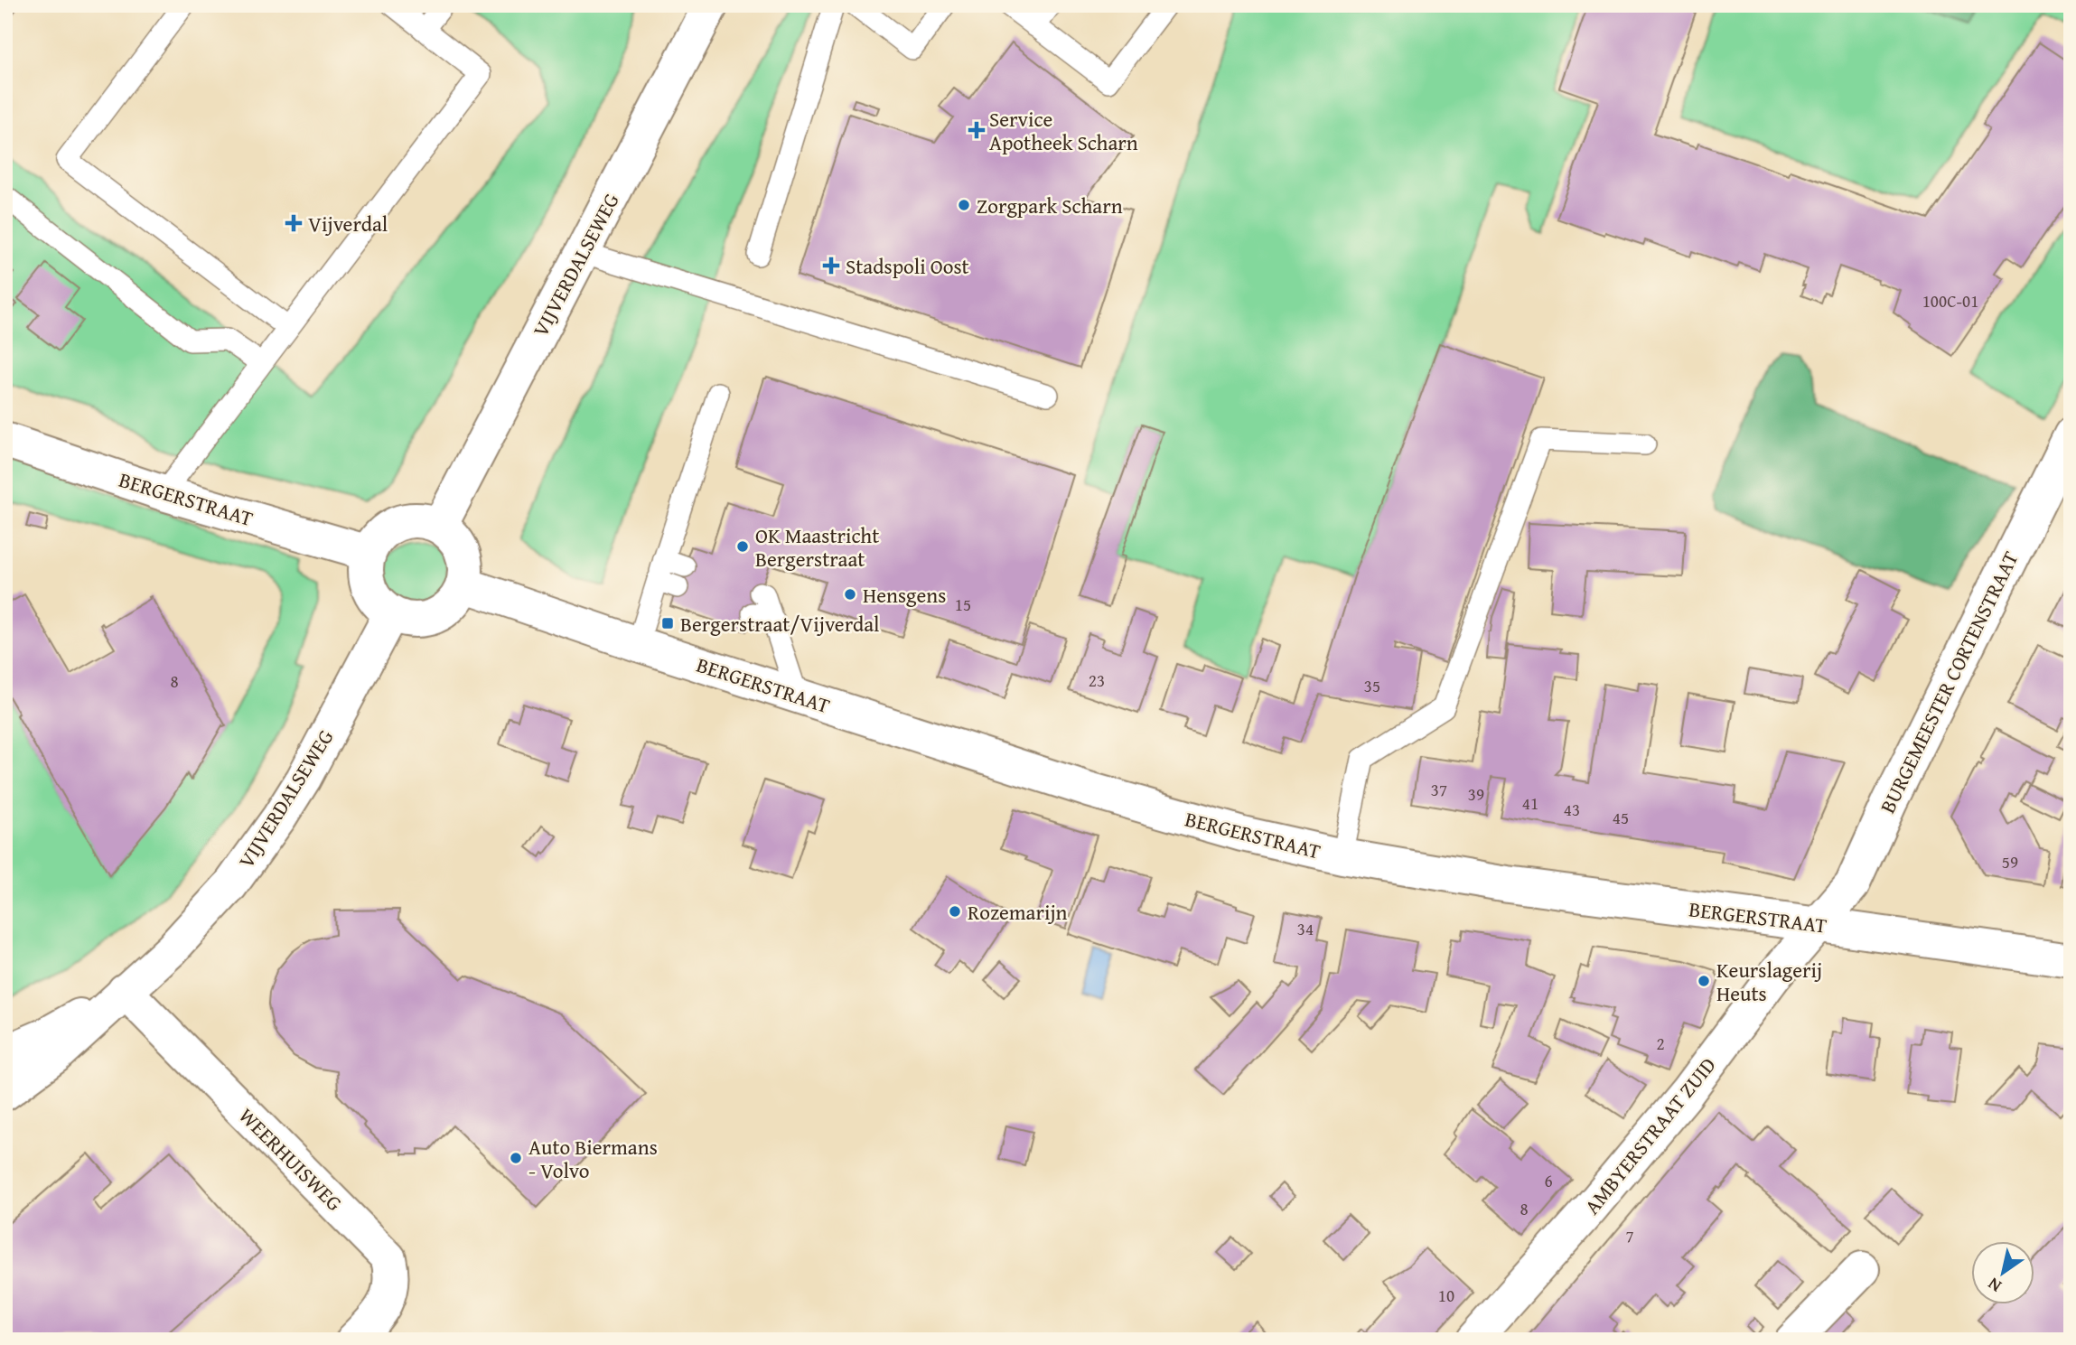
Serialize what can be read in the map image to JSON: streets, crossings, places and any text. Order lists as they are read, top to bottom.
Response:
{
  "streets": {
    "street": [
      "VIJVERDALSEWEG",
      "BERGERSTRAAT",
      "BURGEMEESTER CORTENSTRAAT",
      "AMBYERSTRAAT ZUID",
      "WEERHUISWEG"
    ]
  },
  "crossings": [
    ["VIJVERDALSEWEG", "BERGERSTRAAT"],
    ["VIJVERDALSEWEG", "WEERHUISWEG"],
    ["BERGERSTRAAT", "BURGEMEESTER CORTENSTRAAT"],
    ["BERGERSTRAAT", "AMBYERSTRAAT ZUID"],
    ["BURGEMEESTER CORTENSTRAAT", "AMBYERSTRAAT ZUID"]
  ],
  "places": {
    "health": ["Service Apotheek Scharn", "Vijverdal", "Stadspoli Oost"],
    "other": [
      "Zorgpark Scharn",
      "OK Maastricht Bergerstraat",
      "Hensgens",
      "Rozemarijn",
      "Keurslagerij Heuts",
      "Auto Biermans - Volvo"
    ],
    "transit": ["Bergerstraat/Vijverdal"]
  },
  "house_numbers": [
    "100C-01",
    "15",
    "23",
    "8",
    "35",
    "37",
    "39",
    "41",
    "43",
    "45",
    "59",
    "34",
    "2",
    "6",
    "8",
    "7",
    "10"
  ],
  "north": "bottom left"
}
